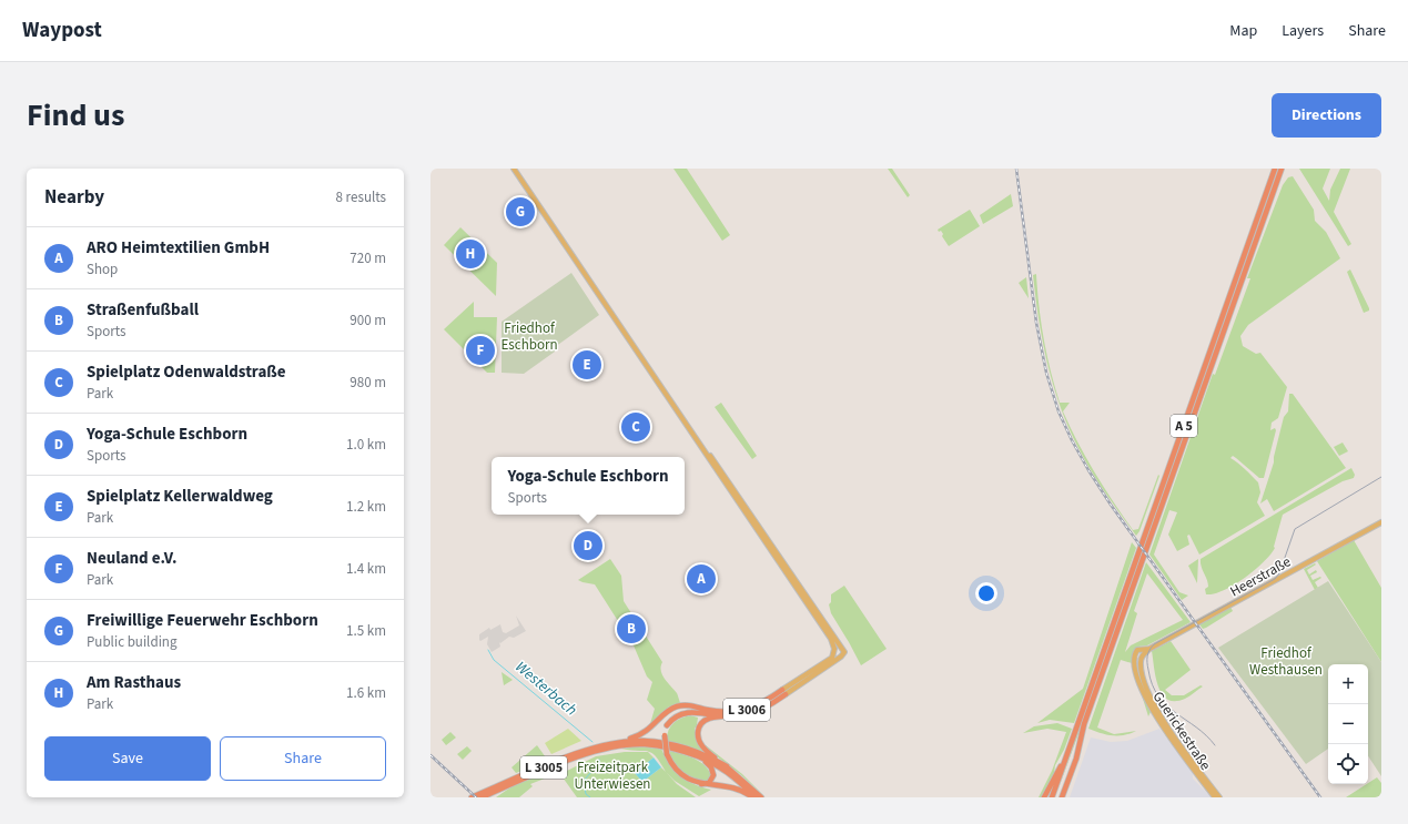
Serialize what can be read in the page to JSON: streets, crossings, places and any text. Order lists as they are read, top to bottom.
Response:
{
  "streets": {
    "highway": ["A 5", "L 3006", "L 3005"],
    "main road": ["Heerstraße", "Guerickestraße"]
  },
  "crossings": [
    ["Heerstraße", "Guerickestraße"]
  ],
  "water": ["Westerbach"],
  "parks": ["Friedhof Eschborn", "Friedhof Westhausen", "Freizeitpark Unterwiesen"],
  "page": {
    "header": "Waypost",
    "nav": ["Map", "Layers", "Share"],
    "title": "Find us",
    "buttons": [
      "Directions",
      ["Save", "Share"]
    ],
    "heading": ["Nearby", "8 results"],
    "pins": [
      "G",
      "H",
      "F",
      "E",
      "C",
      "D",
      "A",
      "B"
    ],
    "list": [
      {
        "mark": "A",
        "name": "ARO Heimtextilien GmbH",
        "note": "Shop",
        "value": "720 m"
      },
      {
        "mark": "B",
        "name": "Straßenfußball",
        "note": "Sports",
        "value": "900 m"
      },
      {
        "mark": "C",
        "name": "Spielplatz Odenwaldstraße",
        "note": "Park",
        "value": "980 m"
      },
      {
        "mark": "D",
        "name": "Yoga-Schule Eschborn",
        "note": "Sports",
        "value": "1.0 km"
      },
      {
        "mark": "E",
        "name": "Spielplatz Kellerwaldweg",
        "note": "Park",
        "value": "1.2 km"
      },
      {
        "mark": "F",
        "name": "Neuland e.V.",
        "note": "Park",
        "value": "1.4 km"
      },
      {
        "mark": "G",
        "name": "Freiwillige Feuerwehr Eschborn",
        "note": "Public building",
        "value": "1.5 km"
      },
      {
        "mark": "H",
        "name": "Am Rasthaus",
        "note": "Park",
        "value": "1.6 km"
      }
    ],
    "popup": ["Yoga-Schule Eschborn", "Sports"],
    "map_buttons": ["+", "−"]
  }
}
